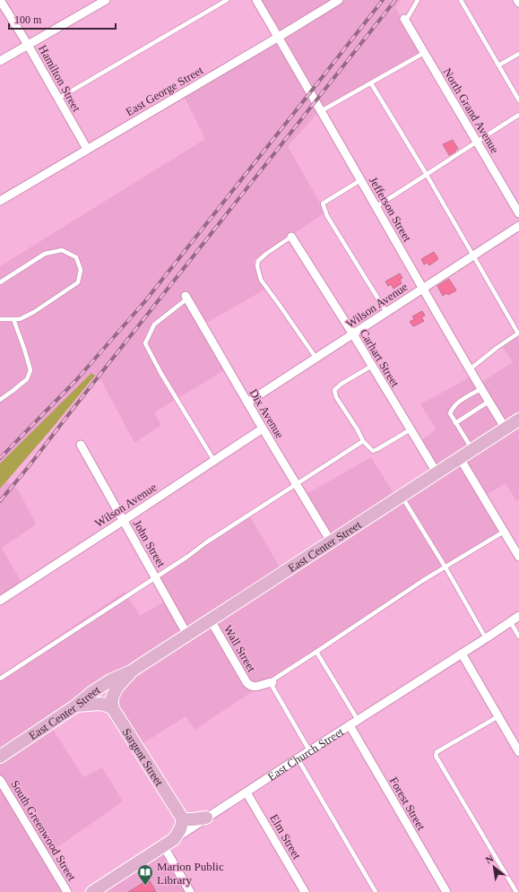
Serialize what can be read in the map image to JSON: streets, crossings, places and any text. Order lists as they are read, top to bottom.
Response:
{
  "streets": {
    "main road": ["East Center Street", "East Church Street", "Sargent Street"],
    "street": [
      "Hamilton Street",
      "East George Street",
      "North Grand Avenue",
      "Jefferson Street",
      "Wilson Avenue",
      "Carhart Street",
      "Dix Avenue",
      "John Street",
      "Wall Street",
      "Forest Street",
      "South Greenwood Street",
      "Elm Street"
    ]
  },
  "crossings": [
    ["Hamilton Street", "East George Street"],
    ["East George Street", "Jefferson Street"],
    ["Jefferson Street", "Wilson Avenue"],
    ["Jefferson Street", "East Center Street"],
    ["Wilson Avenue", "Carhart Street"],
    ["Wilson Avenue", "Dix Avenue"],
    ["Wilson Avenue", "John Street"],
    ["Carhart Street", "East Center Street"],
    ["Dix Avenue", "East Center Street"],
    ["John Street", "East Center Street"],
    ["East Center Street", "Wall Street"],
    ["East Center Street", "Sargent Street"],
    ["East Church Street", "Forest Street"],
    ["East Church Street", "Elm Street"]
  ],
  "places": {
    "library": ["Marion Public Library"]
  },
  "scale_bar": "100 m",
  "north": "top left"
}
